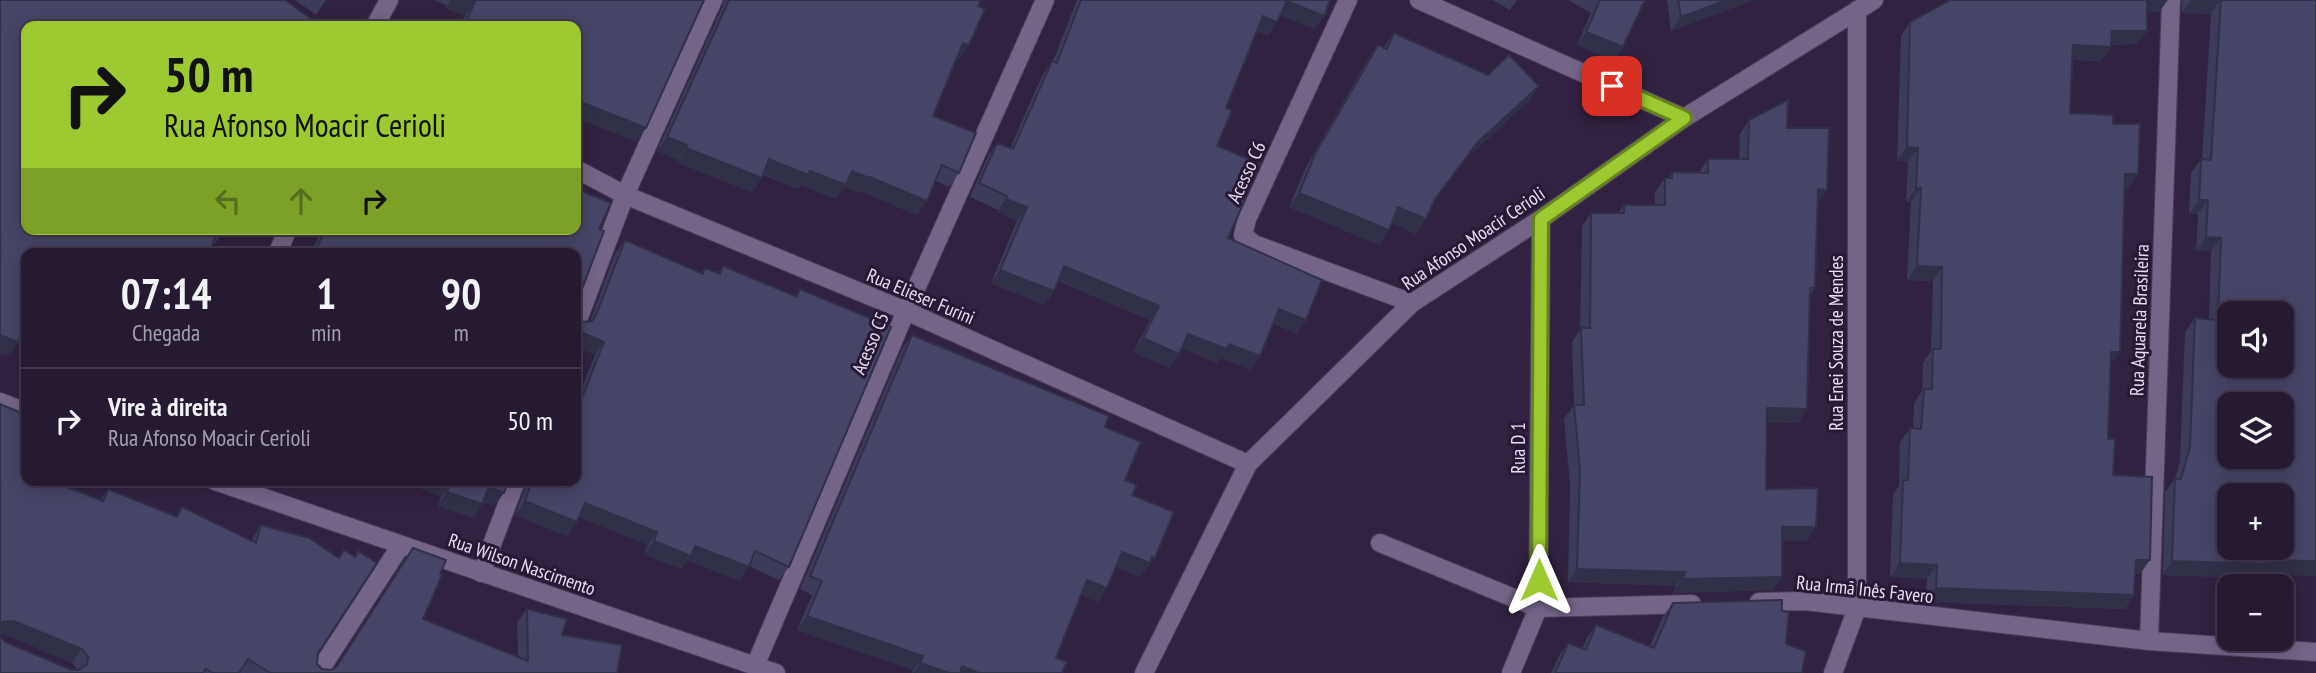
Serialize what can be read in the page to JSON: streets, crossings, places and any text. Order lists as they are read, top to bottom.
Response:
{
  "streets": {
    "street": [
      "Acesso C6",
      "Rua Afonso Moacir Cerioli",
      "Rua Elieser Furini",
      "Rua Aquarela Brasileira",
      "Acesso C5",
      "Rua Enei Souza de Mendes",
      "Rua D 1",
      "Rua Wilson Nascimento",
      "Rua Irmã Inês Favero"
    ]
  },
  "crossings": [
    ["Acesso C6", "Rua Afonso Moacir Cerioli"],
    ["Rua Afonso Moacir Cerioli", "Rua Elieser Furini"],
    ["Rua Afonso Moacir Cerioli", "Rua Enei Souza de Mendes"],
    ["Rua Afonso Moacir Cerioli", "Rua D 1"],
    ["Rua Elieser Furini", "Acesso C5"],
    ["Rua Aquarela Brasileira", "Rua Irmã Inês Favero"],
    ["Acesso C5", "Rua Wilson Nascimento"],
    ["Rua Enei Souza de Mendes", "Rua Irmã Inês Favero"]
  ],
  "page": {
    "turn": ["50 m", "Rua Afonso Moacir Cerioli"],
    "eta": [
      "07:14",
      "Chegada",
      "1",
      "min",
      "90",
      "m"
    ],
    "map_buttons": ["+", "−"],
    "list": [
      {
        "name": "Vire à direita",
        "note": "Rua Afonso Moacir Cerioli",
        "value": "50 m"
      }
    ]
  }
}
